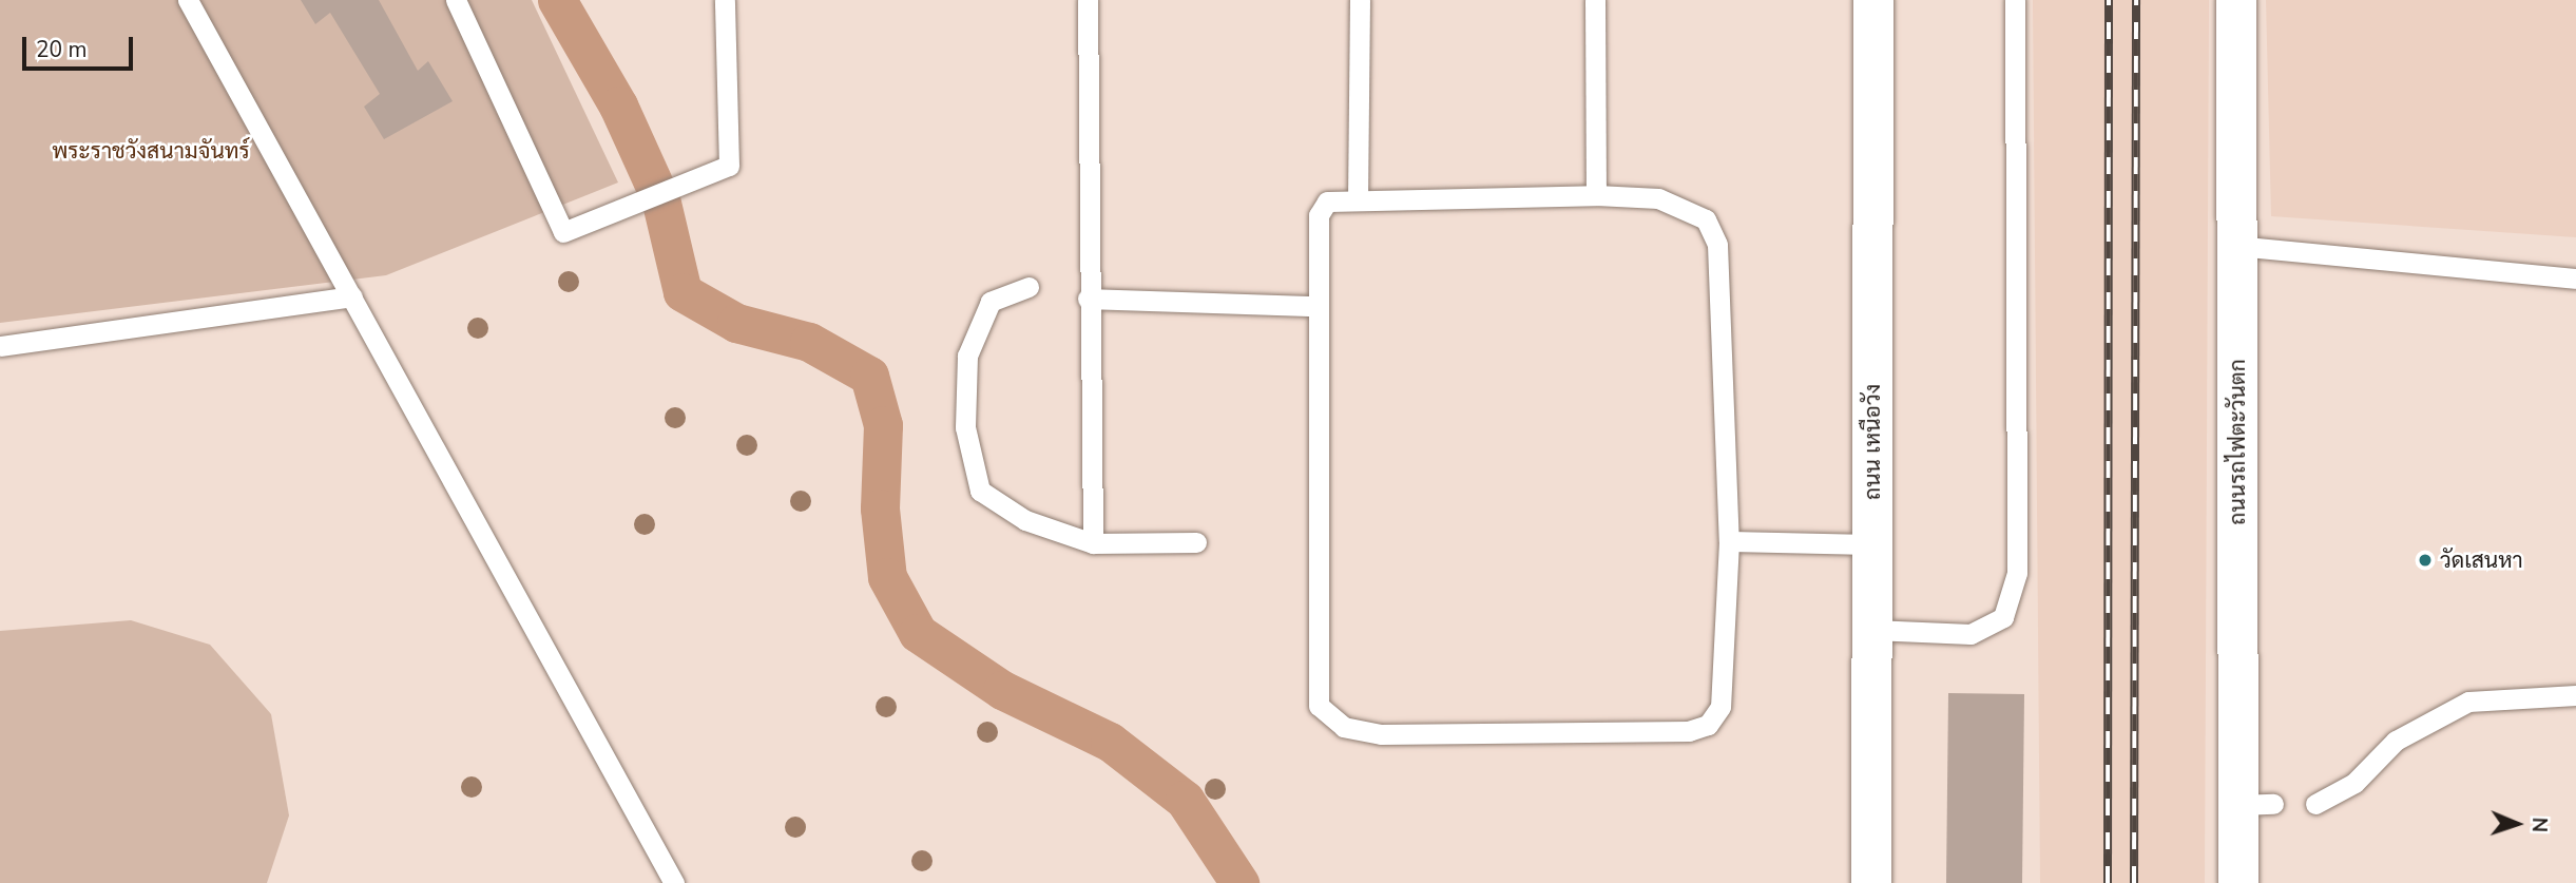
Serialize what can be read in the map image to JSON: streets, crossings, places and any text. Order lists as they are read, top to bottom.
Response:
{
  "streets": {
    "street": ["ถนน เหนือวัง", "ถนนรถไฟตะวันตก"]
  },
  "parks": ["พระราชวังสนามจันทร์"],
  "places": ["วัดเสนหา"],
  "scale_bar": "20 m",
  "north": "right"
}
